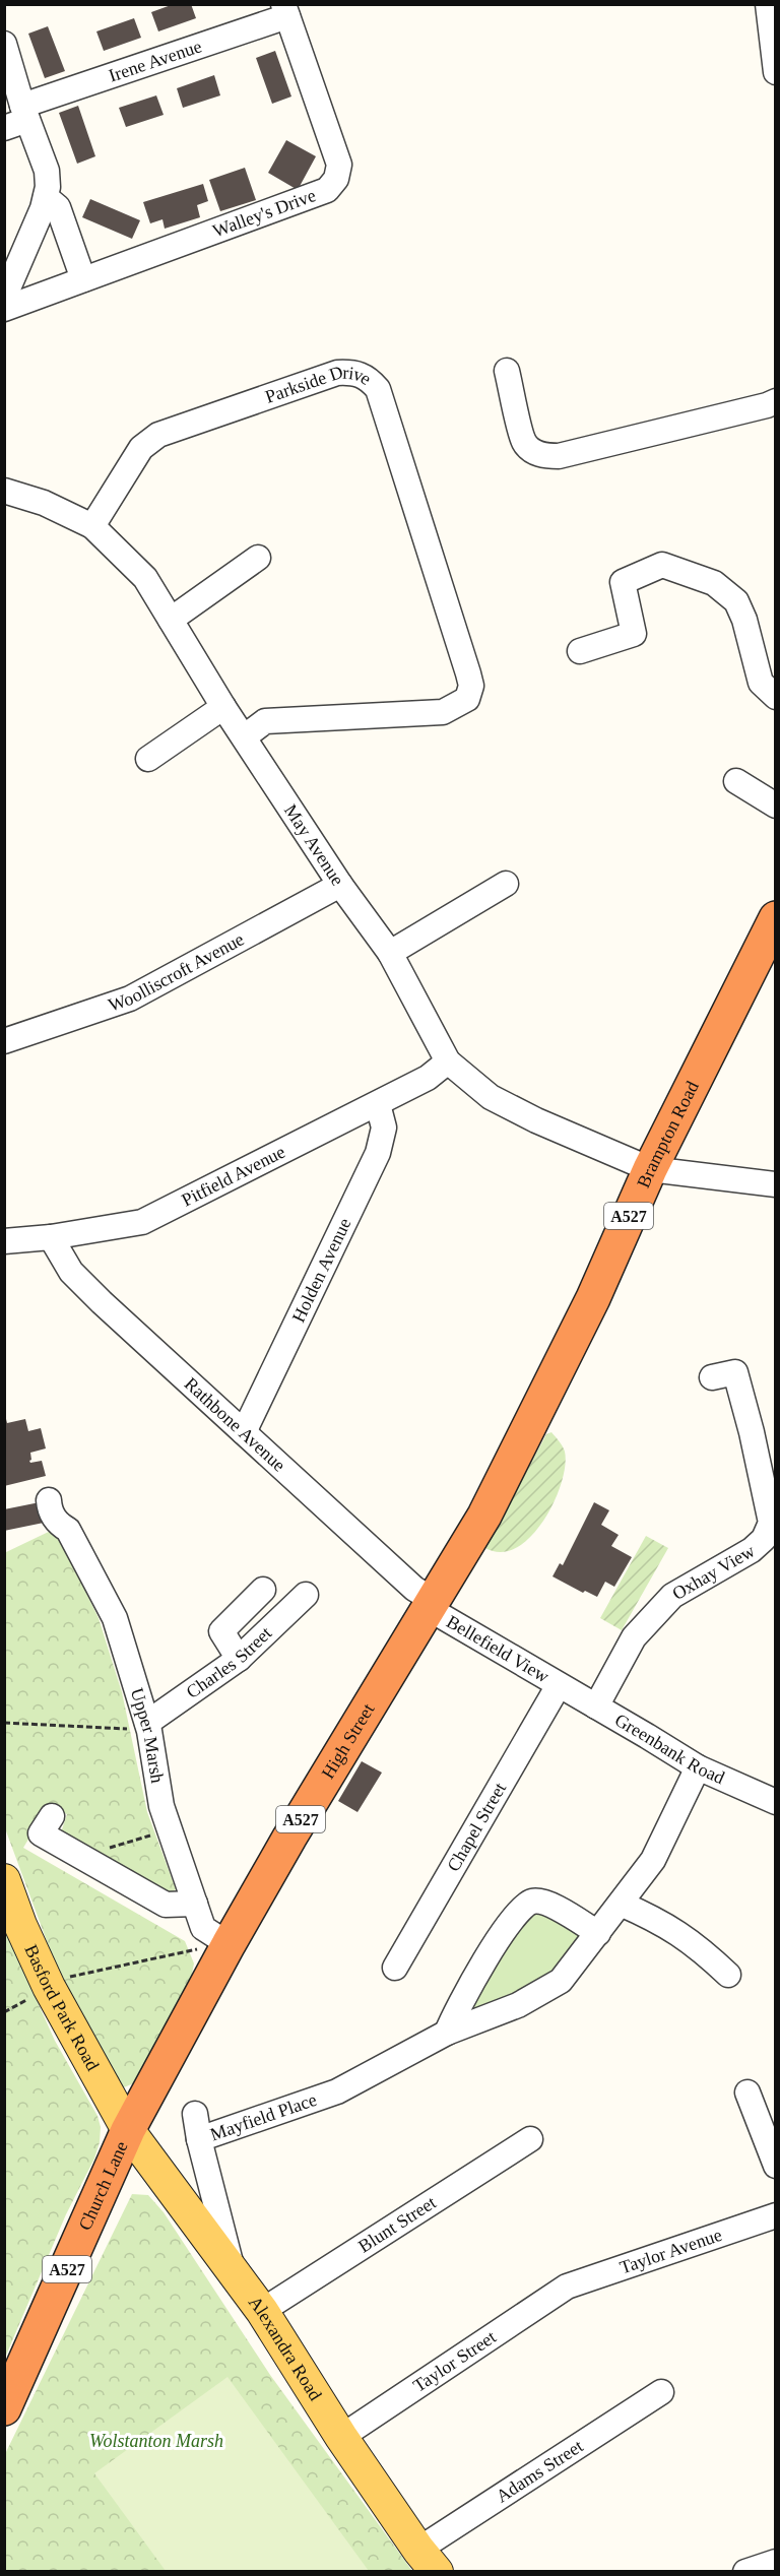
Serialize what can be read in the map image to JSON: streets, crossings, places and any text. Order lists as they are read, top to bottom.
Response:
{
  "streets": {
    "highway": [
      "Brampton Road",
      "A527",
      "High Street",
      "Church Lane"
    ],
    "main road": ["Basford Park Road", "Alexandra Road"],
    "street": [
      "Irene Avenue",
      "Walley's Drive",
      "Parkside Drive",
      "May Avenue",
      "Woolliscroft Avenue",
      "Pitfield Avenue",
      "Holden Avenue",
      "Rathbone Avenue",
      "Oxhay View",
      "Bellefield View",
      "Charles Street",
      "Upper Marsh",
      "Greenbank Road",
      "Chapel Street",
      "Mayfield Place",
      "Blunt Street",
      "Taylor Avenue",
      "Taylor Street",
      "Adams Street"
    ]
  },
  "crossings": [
    ["Irene Avenue", "Walley's Drive"],
    ["Parkside Drive", "May Avenue"],
    ["May Avenue", "Woolliscroft Avenue"],
    ["May Avenue", "Brampton Road"],
    ["May Avenue", "Pitfield Avenue"],
    ["Brampton Road", "High Street"],
    ["Pitfield Avenue", "Holden Avenue"],
    ["Pitfield Avenue", "Rathbone Avenue"],
    ["Holden Avenue", "Rathbone Avenue"],
    ["Rathbone Avenue", "Bellefield View"],
    ["Rathbone Avenue", "High Street"],
    ["Oxhay View", "Greenbank Road"],
    ["Bellefield View", "High Street"],
    ["Bellefield View", "Greenbank Road"],
    ["Bellefield View", "Chapel Street"],
    ["Charles Street", "Upper Marsh"],
    ["Upper Marsh", "High Street"],
    ["High Street", "Basford Park Road"],
    ["High Street", "Church Lane"],
    ["High Street", "Alexandra Road"],
    ["Greenbank Road", "Chapel Street"],
    ["Greenbank Road", "Mayfield Place"],
    ["Basford Park Road", "Church Lane"],
    ["Basford Park Road", "Alexandra Road"],
    ["Mayfield Place", "Alexandra Road"],
    ["Church Lane", "Alexandra Road"],
    ["Blunt Street", "Alexandra Road"],
    ["Taylor Avenue", "Taylor Street"],
    ["Alexandra Road", "Taylor Street"],
    ["Alexandra Road", "Adams Street"]
  ],
  "parks": ["Wolstanton Marsh"]
}
